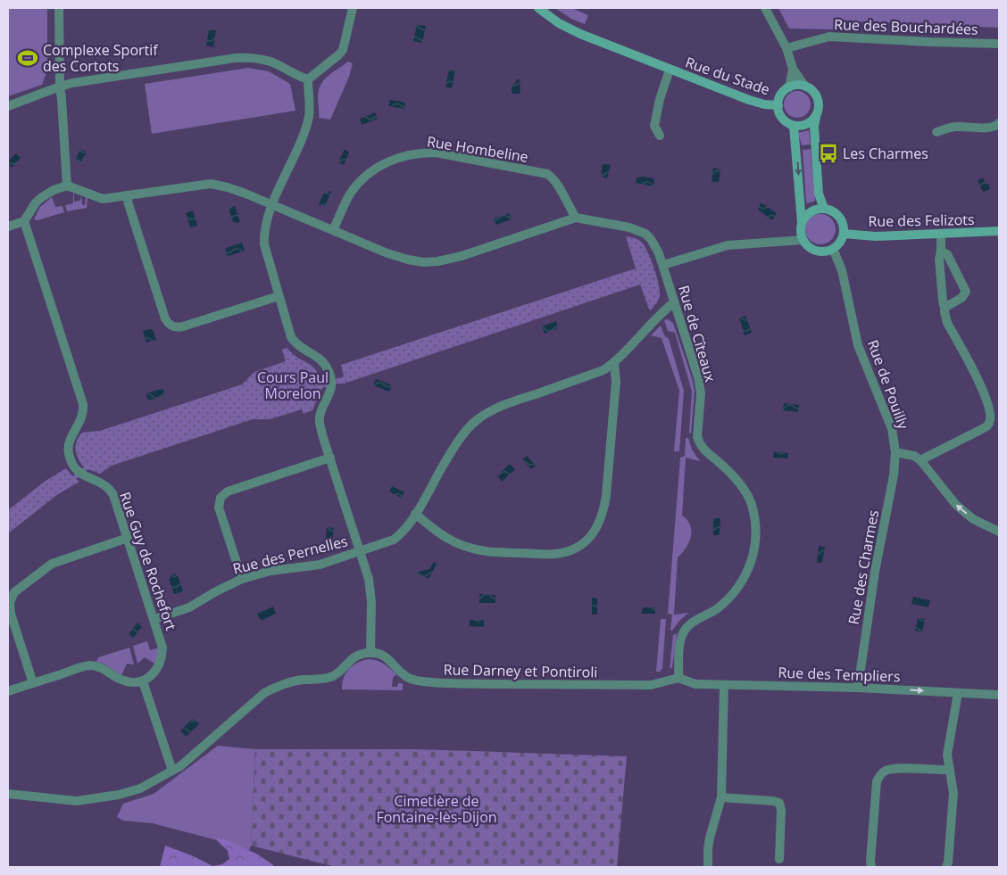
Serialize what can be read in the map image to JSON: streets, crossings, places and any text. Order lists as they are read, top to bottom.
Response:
{
  "streets": {
    "street": [
      "Rue des Bouchardées",
      "Rue du Stade",
      "Rue Hombeline",
      "Rue des Felizots",
      "Rue de Cîteaux",
      "Rue de Pouilly",
      "Rue des Pernelles",
      "Rue Guy de Rochefort",
      "Rue des Charmes",
      "Rue Darney et Pontiroli",
      "Rue des Templiers"
    ]
  },
  "crossings": [
    ["Rue Hombeline", "Rue de Cîteaux"],
    ["Rue des Felizots", "Rue de Pouilly"],
    ["Rue de Cîteaux", "Rue des Pernelles"],
    ["Rue de Cîteaux", "Rue Darney et Pontiroli"],
    ["Rue de Cîteaux", "Rue des Templiers"],
    ["Rue de Pouilly", "Rue des Charmes"],
    ["Rue des Pernelles", "Rue Guy de Rochefort"],
    ["Rue des Charmes", "Rue des Templiers"],
    ["Rue Darney et Pontiroli", "Rue des Templiers"]
  ],
  "parks": ["Cours Paul Morelon", "Cimetière de Fontaine-lès-Dijon"],
  "places": {
    "sports": ["Complexe Sportif des Cortots"],
    "bus stop": ["Les Charmes"]
  }
}
